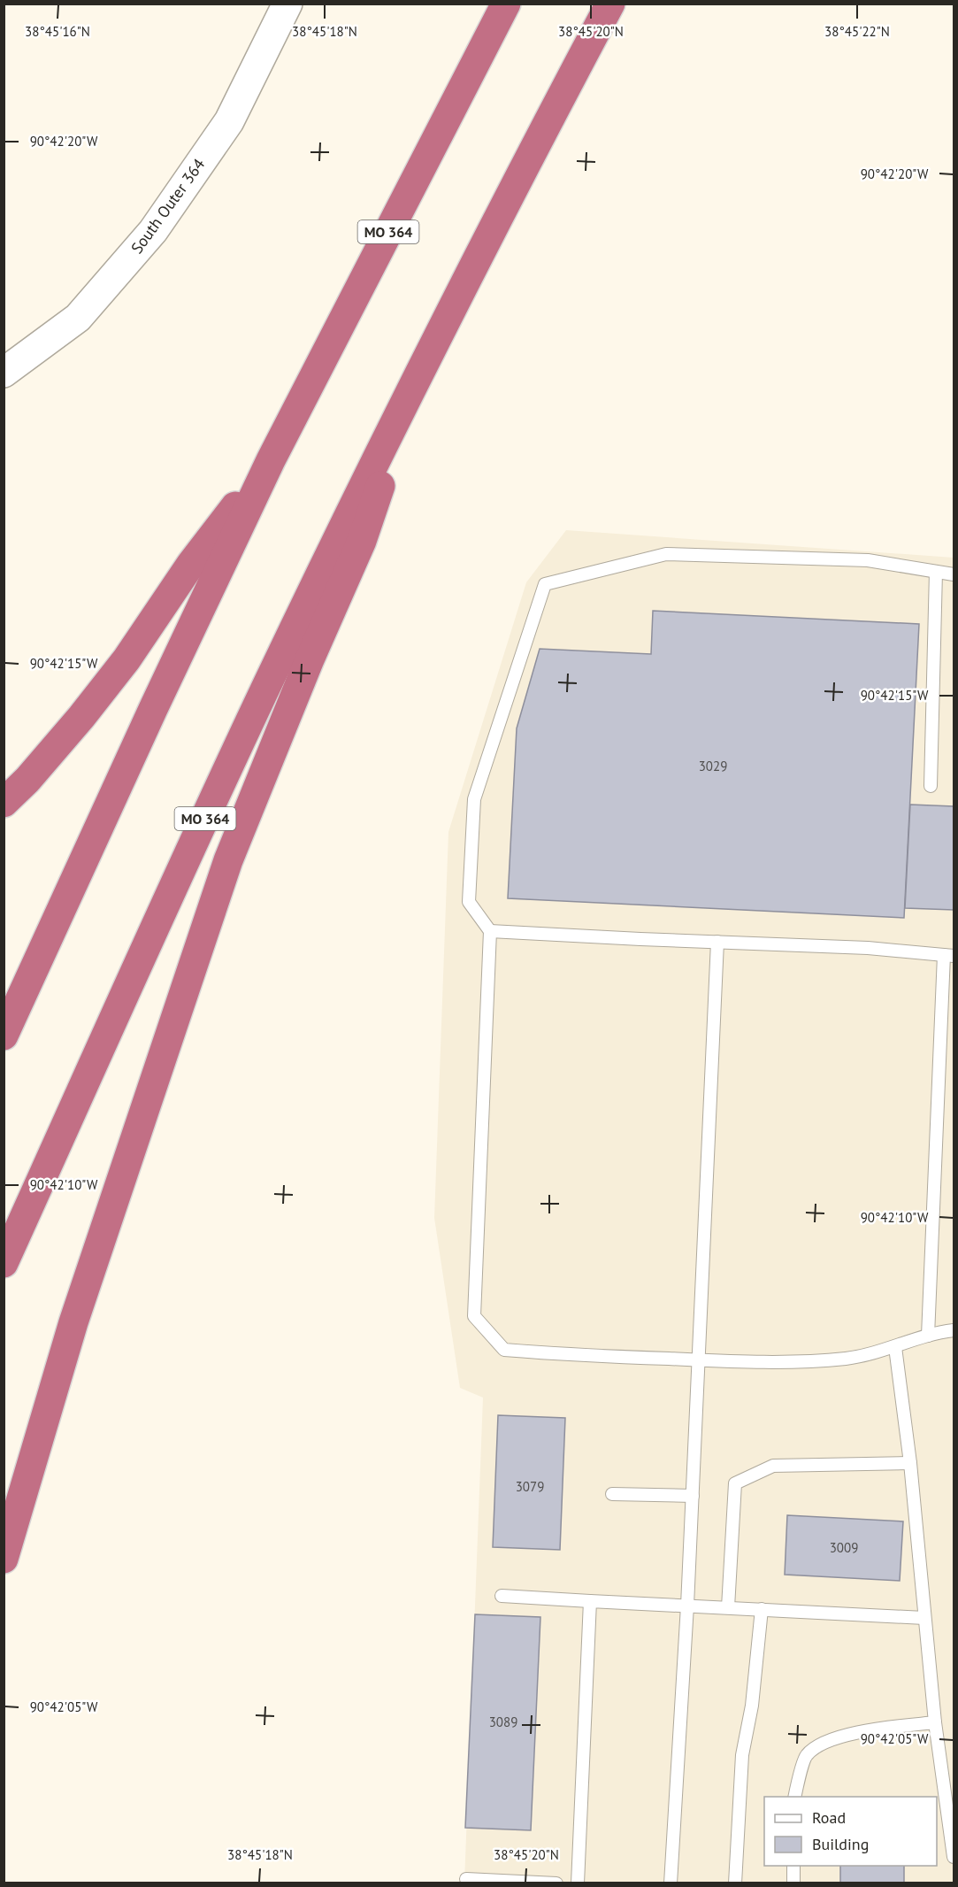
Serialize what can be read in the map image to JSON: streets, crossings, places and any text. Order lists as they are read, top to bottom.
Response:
{
  "streets": {
    "highway": ["MO 364"],
    "street": ["South Outer 364"]
  },
  "house_numbers": [
    "3029",
    "3079",
    "3009",
    "3089"
  ],
  "legend": ["Road", "Building"],
  "coordinates": [
    "38°45'16\"N",
    "38°45'18\"N",
    "38°45'20\"N",
    "38°45'22\"N",
    "90°42'20\"W",
    "90°42'15\"W",
    "90°42'10\"W",
    "90°42'05\"W"
  ]
}
